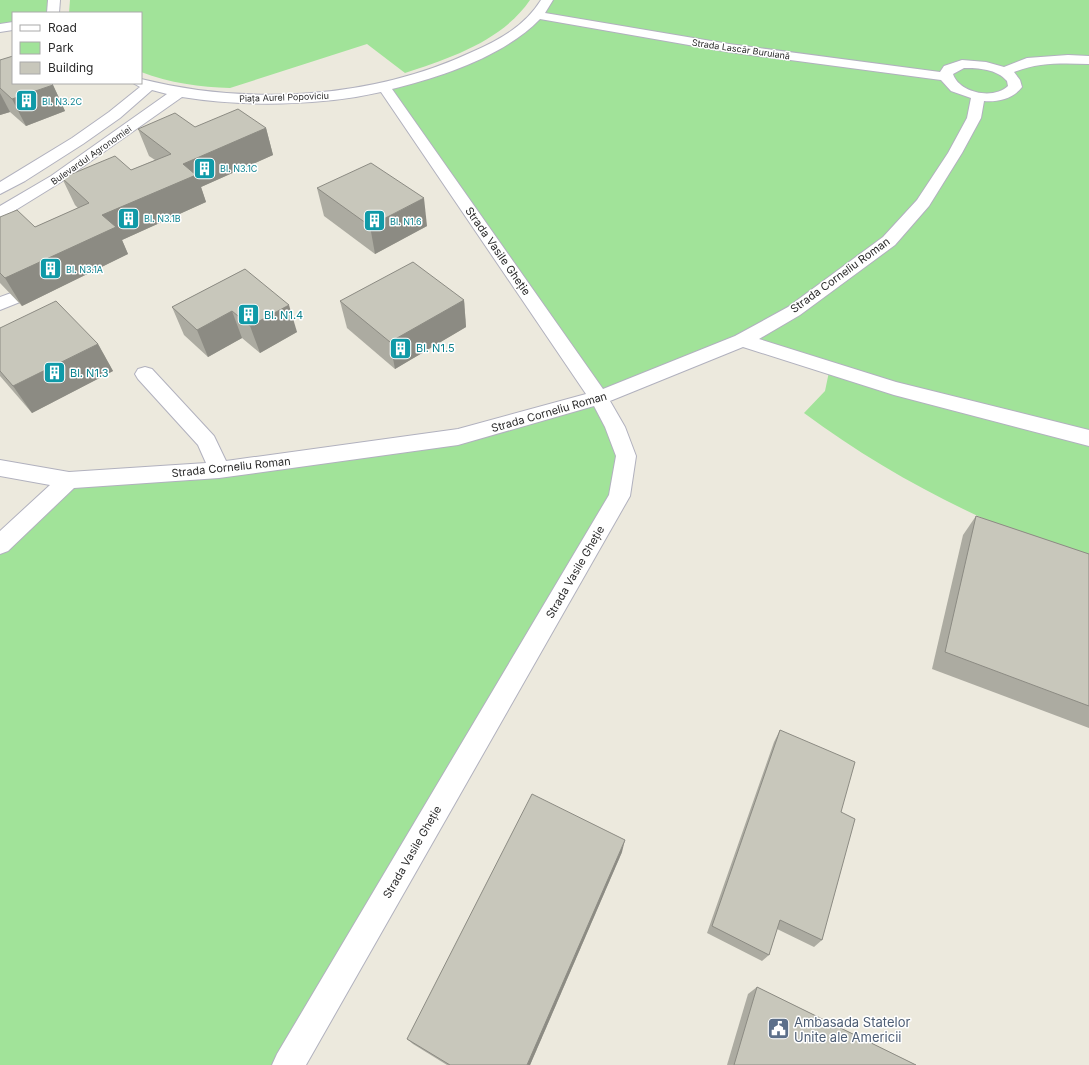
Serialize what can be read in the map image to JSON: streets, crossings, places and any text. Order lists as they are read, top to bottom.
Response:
{
  "streets": {
    "street": [
      "Strada Lascăr Buruiană",
      "Piața Aurel Popoviciu",
      "Bulevardul Agronomiei",
      "Strada Vasile Gheție",
      "Strada Corneliu Roman"
    ]
  },
  "crossings": [
    ["Strada Lascăr Buruiană", "Piața Aurel Popoviciu"],
    ["Piața Aurel Popoviciu", "Bulevardul Agronomiei"],
    ["Piața Aurel Popoviciu", "Strada Vasile Gheție"],
    ["Strada Vasile Gheție", "Strada Corneliu Roman"]
  ],
  "places": {
    "building": [
      "Bl. N3.2C",
      "Bl. N3.1C",
      "Bl. N3.1B",
      "Bl. N1.6",
      "Bl. N3.1A",
      "Bl. N1.4",
      "Bl. N1.5",
      "Bl. N1.3"
    ],
    "public building": ["Ambasada Statelor Unite ale Americii"]
  },
  "legend": ["Road", "Park", "Building"]
}
